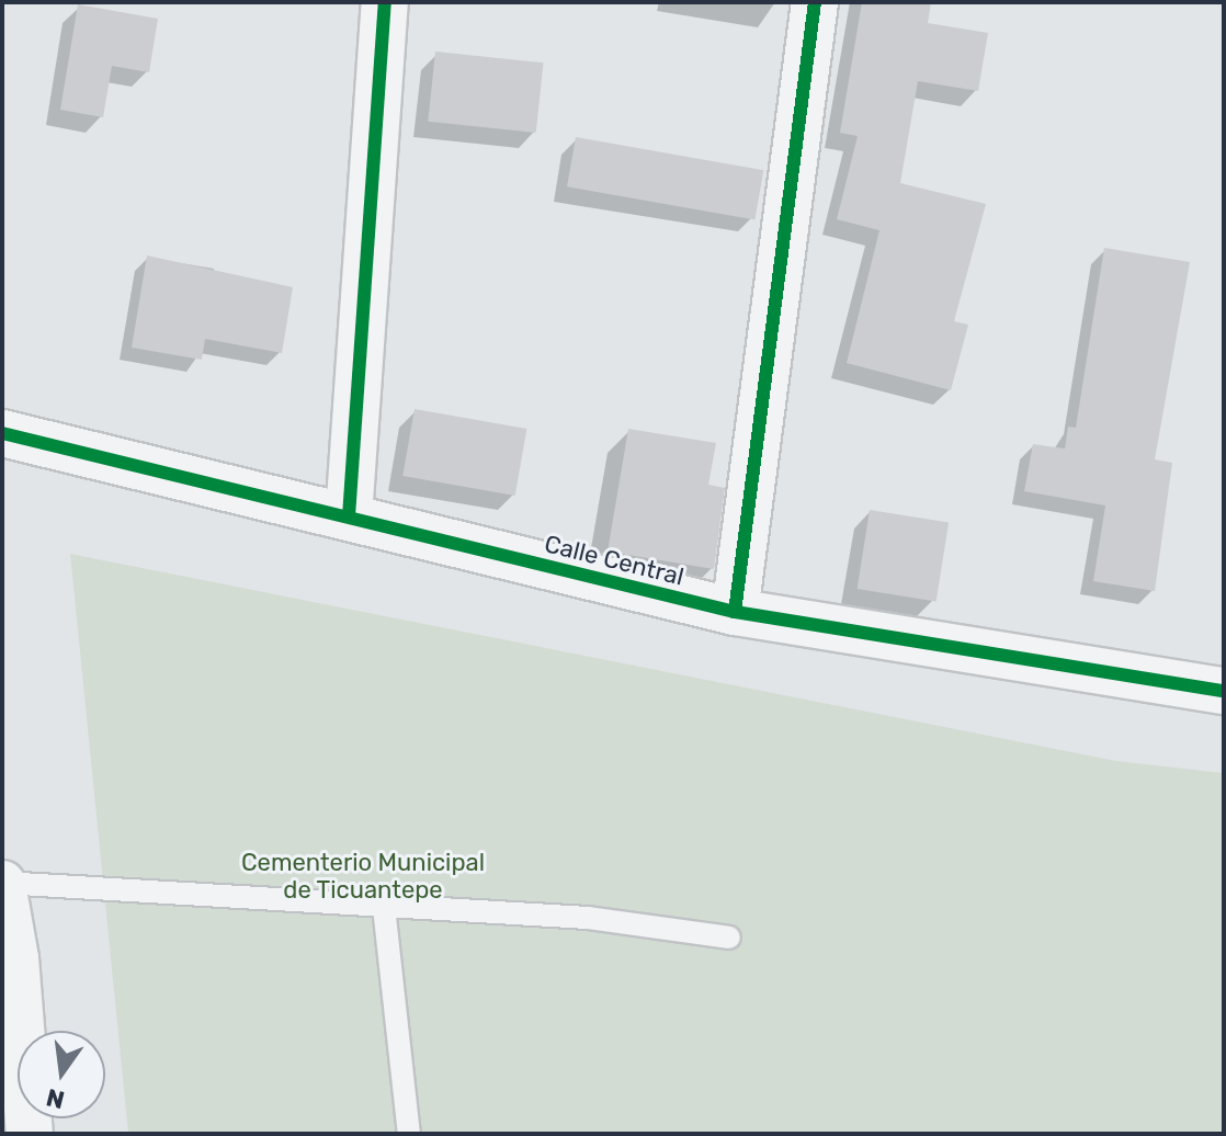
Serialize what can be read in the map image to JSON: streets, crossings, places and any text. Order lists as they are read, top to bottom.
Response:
{
  "streets": {
    "street": ["Calle Central"]
  },
  "parks": ["Cementerio Municipal de Ticuantepe"],
  "north": "bottom"
}
